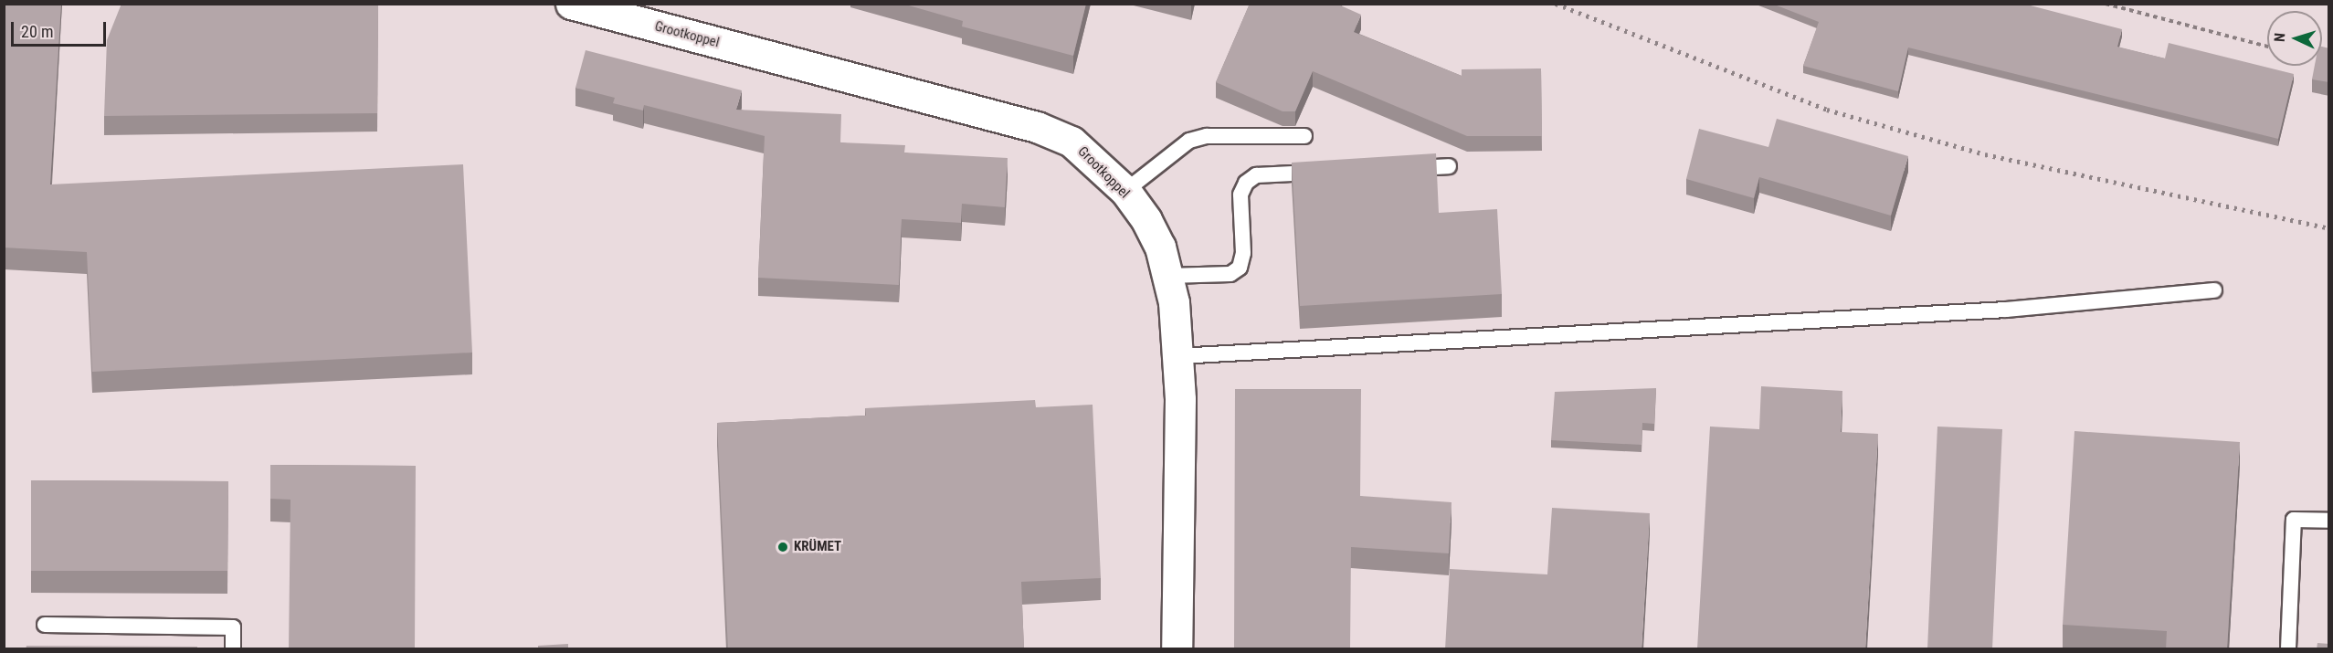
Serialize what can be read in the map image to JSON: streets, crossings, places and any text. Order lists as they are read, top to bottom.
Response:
{
  "streets": {
    "street": ["Grootkoppel"]
  },
  "places": ["KRÜMET"],
  "scale_bar": "20 m",
  "north": "left"
}
